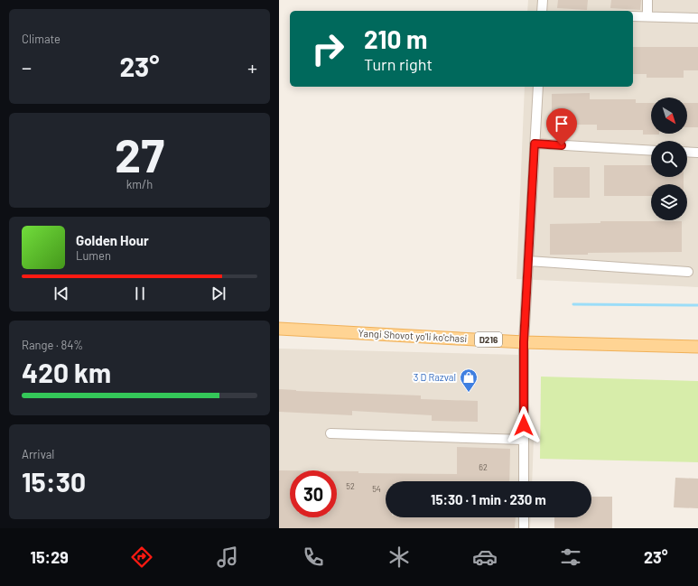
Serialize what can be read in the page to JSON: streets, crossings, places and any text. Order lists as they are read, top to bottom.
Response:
{
  "streets": {
    "main road": ["Yangi Shovot yo'li ko'chasi", "D216"]
  },
  "places": {
    "shop": ["3 D Razval"]
  },
  "house_numbers": ["62", "52", "54"],
  "north": "bottom right",
  "page": {
    "tile": [
      "Climate",
      ["27", "km/h"],
      ["Range · 84%", "420 km"],
      ["Arrival", "15:30"]
    ],
    "turn": ["210 m", "Turn right"],
    "heat": ["−", "23°", "+"],
    "song": ["Golden Hour", "Lumen"],
    "limit": "30",
    "trip": "15:30 · 1 min · 230 m",
    "tabs": ["15:29", "23°"]
  }
}
